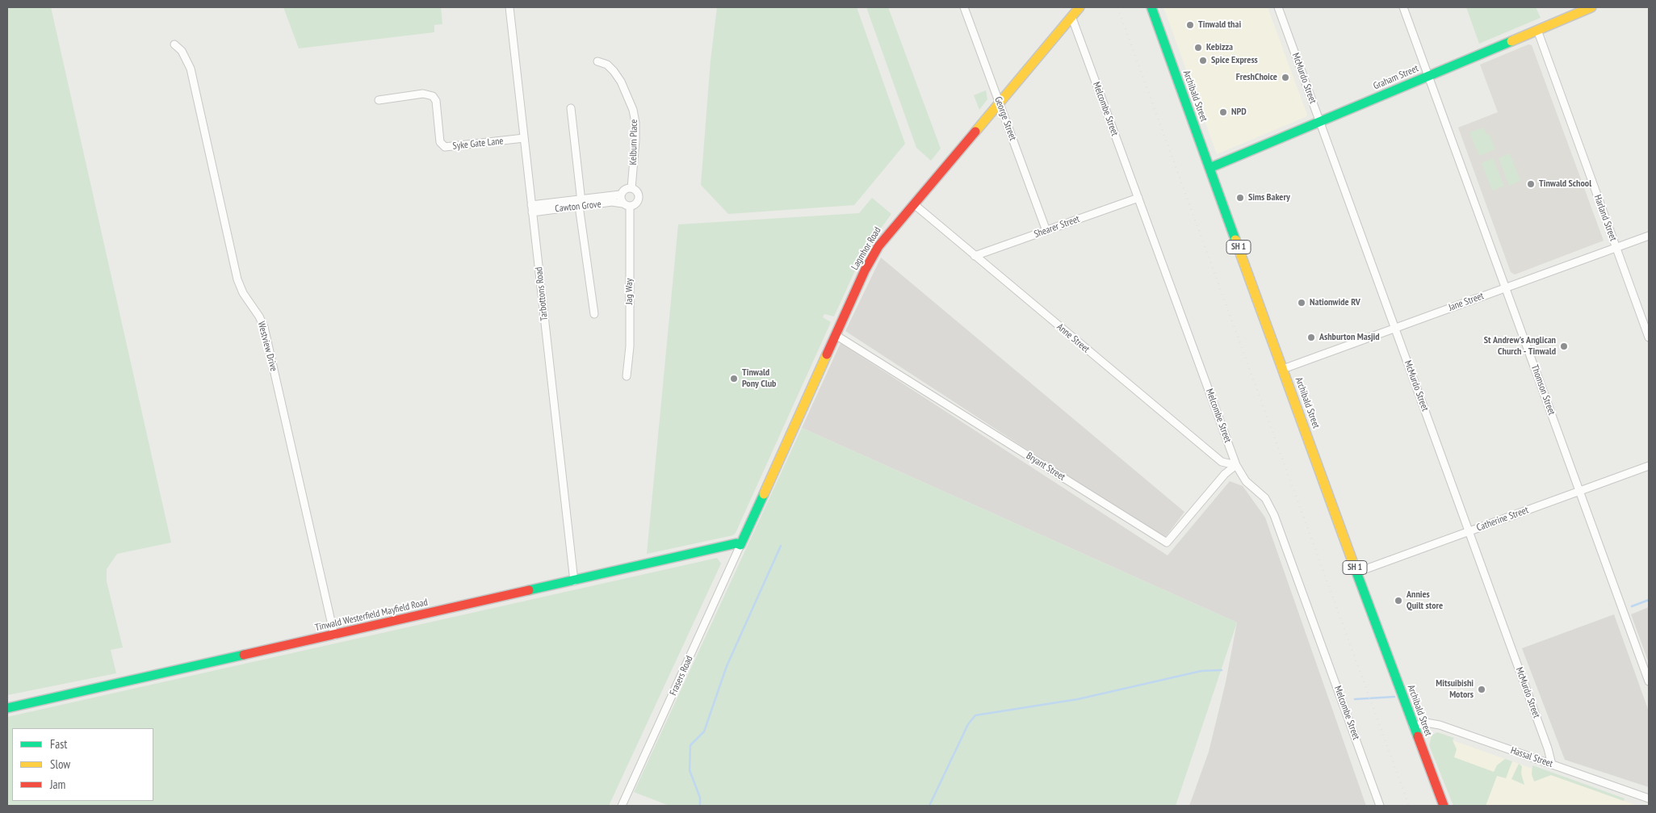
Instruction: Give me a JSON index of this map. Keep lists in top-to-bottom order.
{
  "streets": {
    "main road": [
      "Graham Street",
      "Archibald Street",
      "SH 1",
      "Lagmhor Road",
      "Tinwald Westerfield Mayfield Road"
    ],
    "street": [
      "McMurdo Street",
      "Melcombe Street",
      "George Street",
      "Kelburn Place",
      "Syke Gate Lane",
      "Cawton Grove",
      "Harland Street",
      "Shearer Street",
      "Jag Way",
      "Tarbottons Road",
      "Jane Street",
      "Anne Street",
      "Westview Drive",
      "Thomson Street",
      "Bryant Street",
      "Catherine Street",
      "Frasers Road",
      "Hassal Street"
    ]
  },
  "crossings": [
    ["Graham Street", "McMurdo Street"],
    ["Graham Street", "Archibald Street"],
    ["Graham Street", "Harland Street"],
    ["Graham Street", "Thomson Street"],
    ["McMurdo Street", "Jane Street"],
    ["McMurdo Street", "Catherine Street"],
    ["McMurdo Street", "Hassal Street"],
    ["Archibald Street", "Jane Street"],
    ["Archibald Street", "Catherine Street"],
    ["Archibald Street", "Hassal Street"],
    ["Melcombe Street", "Shearer Street"],
    ["Melcombe Street", "Lagmhor Road"],
    ["Melcombe Street", "Anne Street"],
    ["Melcombe Street", "Bryant Street"],
    ["George Street", "Shearer Street"],
    ["George Street", "Lagmhor Road"],
    ["Kelburn Place", "Cawton Grove"],
    ["Kelburn Place", "Jag Way"],
    ["Syke Gate Lane", "Tarbottons Road"],
    ["Cawton Grove", "Jag Way"],
    ["Cawton Grove", "Tarbottons Road"],
    ["Harland Street", "Jane Street"],
    ["Shearer Street", "Anne Street"],
    ["Lagmhor Road", "Anne Street"],
    ["Lagmhor Road", "Bryant Street"],
    ["Lagmhor Road", "Tinwald Westerfield Mayfield Road"],
    ["Lagmhor Road", "Frasers Road"],
    ["Tarbottons Road", "Tinwald Westerfield Mayfield Road"],
    ["Jane Street", "Thomson Street"],
    ["Anne Street", "Bryant Street"],
    ["Westview Drive", "Tinwald Westerfield Mayfield Road"],
    ["Thomson Street", "Catherine Street"],
    ["Tinwald Westerfield Mayfield Road", "Frasers Road"]
  ],
  "places": [
    "Tinwald thai",
    "Kebizza",
    "Spice Express",
    "FreshChoice",
    "NPD",
    "Tinwald School",
    "Sims Bakery",
    "Nationwide RV",
    "Ashburton Masjid",
    "St Andrew's Anglican Church - Tinwald",
    "Tinwald Pony Club",
    "Annies Quilt store",
    "Mitsuibishi Motors"
  ],
  "legend": ["Fast", "Slow", "Jam"]
}
